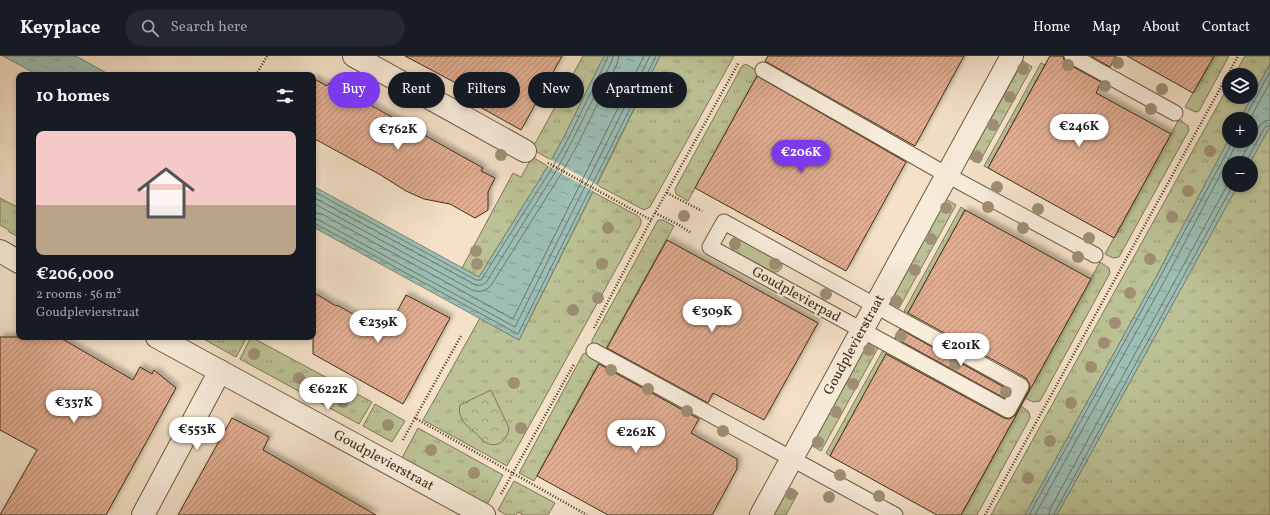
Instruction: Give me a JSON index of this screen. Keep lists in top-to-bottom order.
{
  "streets": {
    "street": ["Goudplevierstraat"],
    "lane": ["Goudplevierpad"]
  },
  "crossings": [
    ["Goudplevierpad", "Goudplevierstraat"]
  ],
  "page": {
    "header": "Keyplace",
    "search": "Search here",
    "nav": [
      "Home",
      "Map",
      "About",
      "Contact"
    ],
    "map_buttons": ["+", "−"],
    "chip": [
      "Buy",
      "Rent",
      "Filters",
      "New",
      "Apartment"
    ],
    "heading": "10 homes",
    "price": [
      "€246K",
      "€762K",
      "€206K",
      "€309K",
      "€239K",
      "€201K",
      "€622K",
      "€337K",
      "€553K",
      "€262K"
    ],
    "list": [
      {
        "name": "€206,000",
        "note": "2 rooms · 56 m² · Goudplevierstraat"
      }
    ]
  }
}
